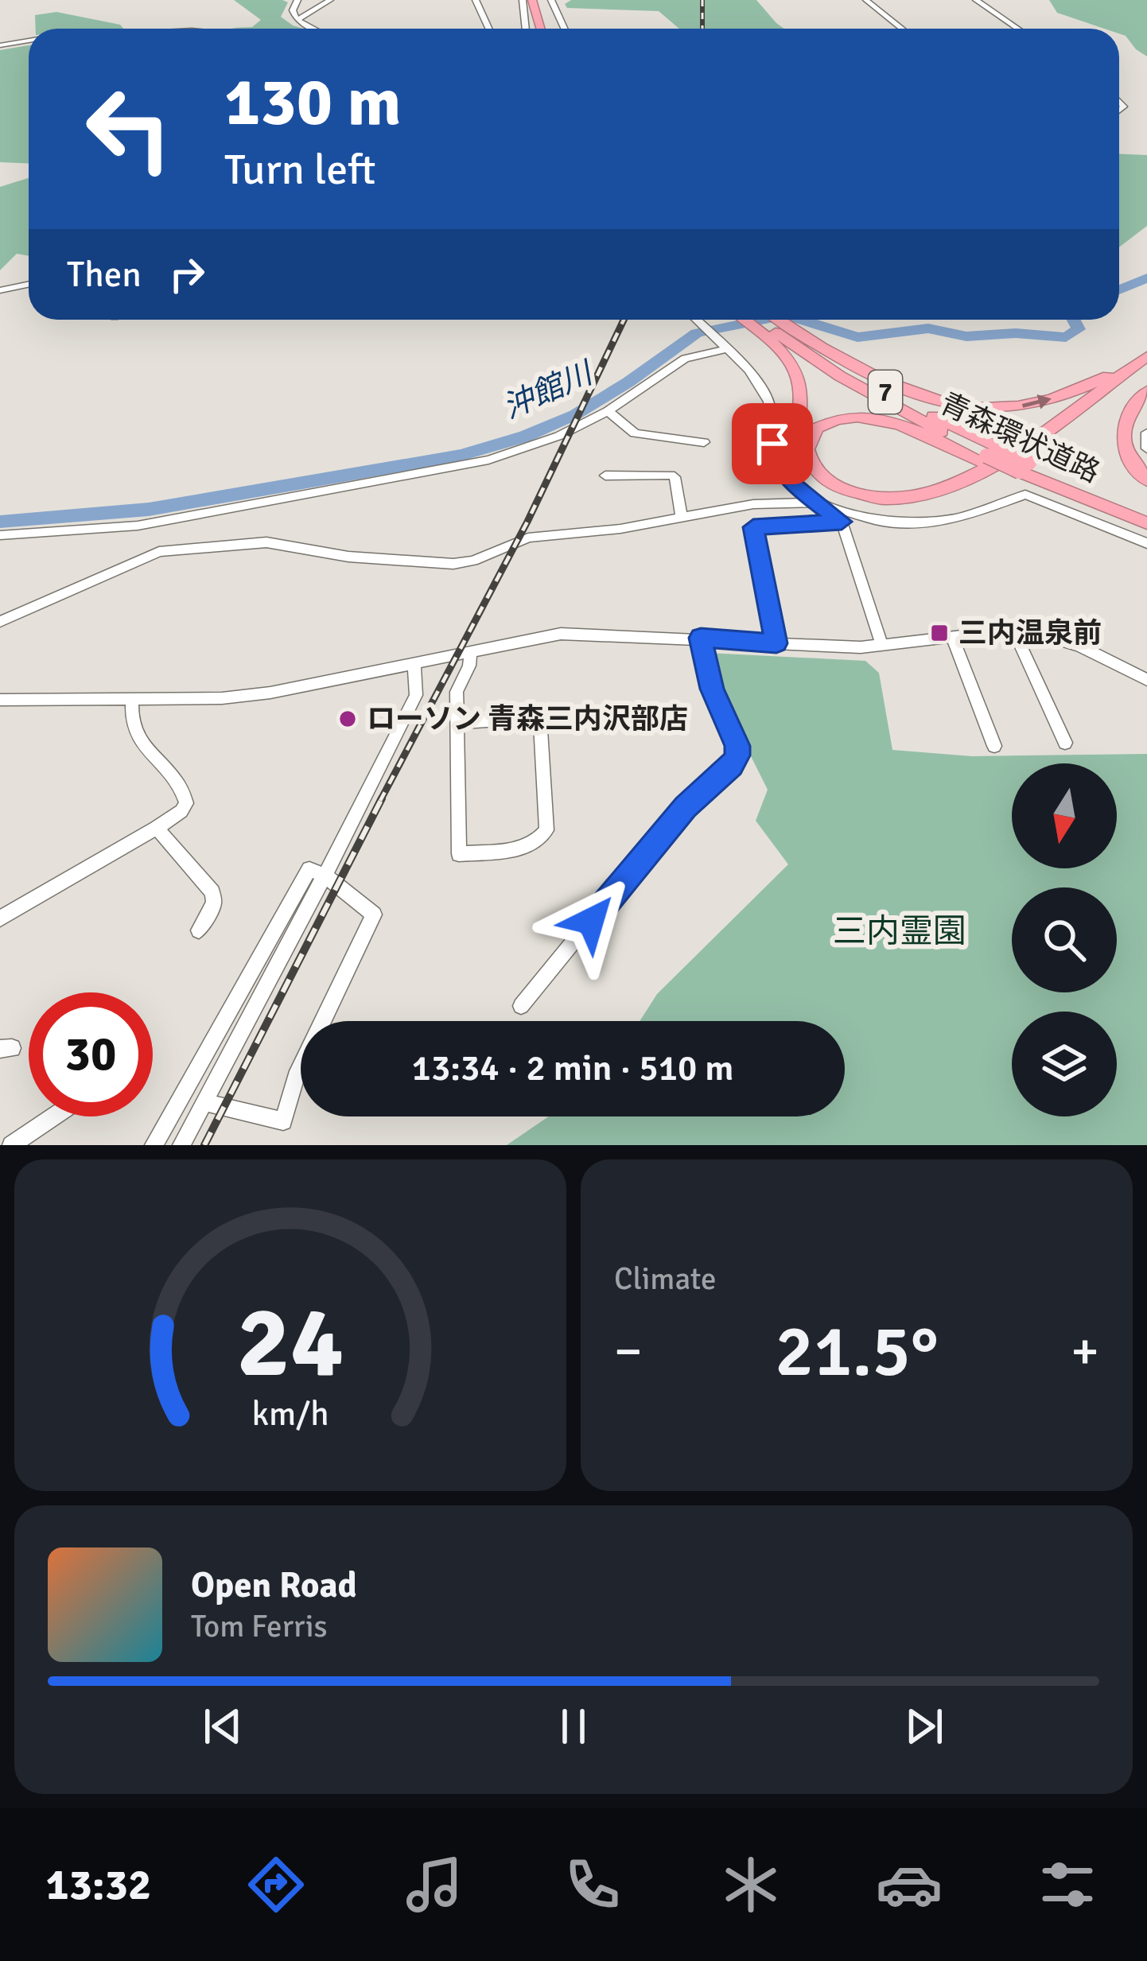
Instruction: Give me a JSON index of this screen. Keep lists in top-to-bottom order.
{
  "streets": {
    "highway": ["7", "青森環状道路"]
  },
  "water": ["沖館川"],
  "parks": ["三内霊園"],
  "places": {
    "transit": ["三内温泉前"],
    "other": ["ローソン 青森三内沢部店"]
  },
  "north": "bottom",
  "page": {
    "turn": ["130 m", "Turn left"],
    "then": "Then",
    "limit": "30",
    "trip": "13:34 · 2 min · 510 m",
    "tile": "Climate",
    "heat": ["−", "21.5°", "+"],
    "song": ["Open Road", "Tom Ferris"],
    "tabs": "13:32",
    "gauge": ["24", "km/h"]
  }
}
